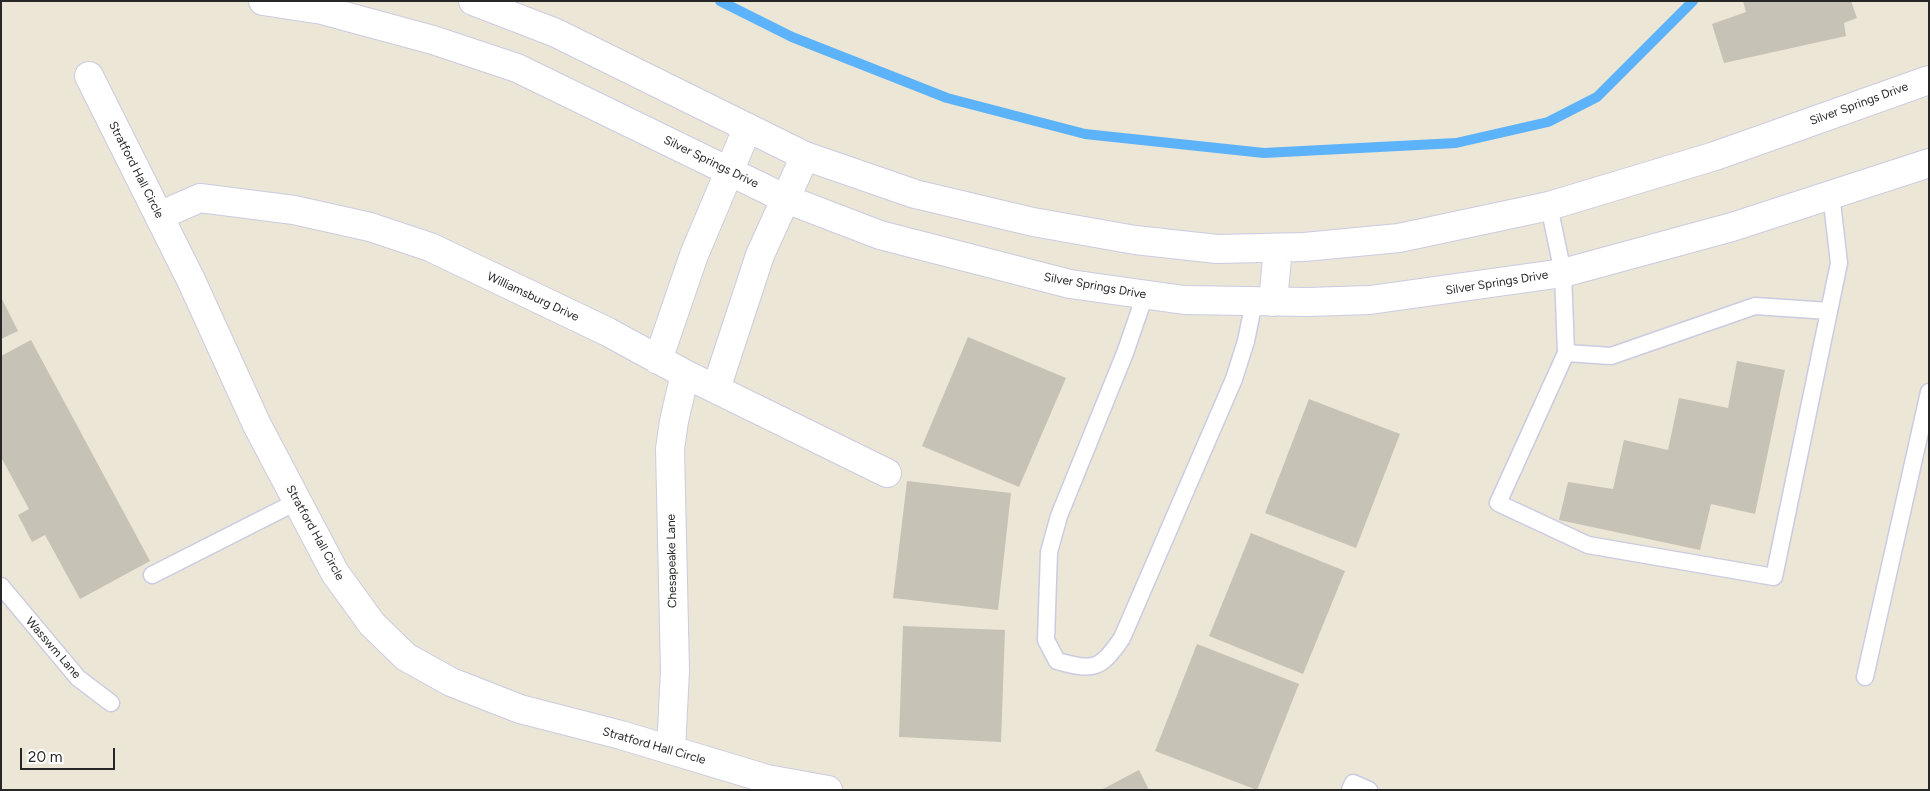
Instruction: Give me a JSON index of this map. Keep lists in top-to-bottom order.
{
  "streets": {
    "street": [
      "Silver Springs Drive",
      "Stratford Hall Circle",
      "Williamsburg Drive",
      "Chesapeake Lane"
    ],
    "lane": ["Wasswm Lane"]
  },
  "crossings": [
    ["Stratford Hall Circle", "Williamsburg Drive"],
    ["Stratford Hall Circle", "Chesapeake Lane"],
    ["Williamsburg Drive", "Chesapeake Lane"]
  ],
  "scale_bar": "20 m"
}
